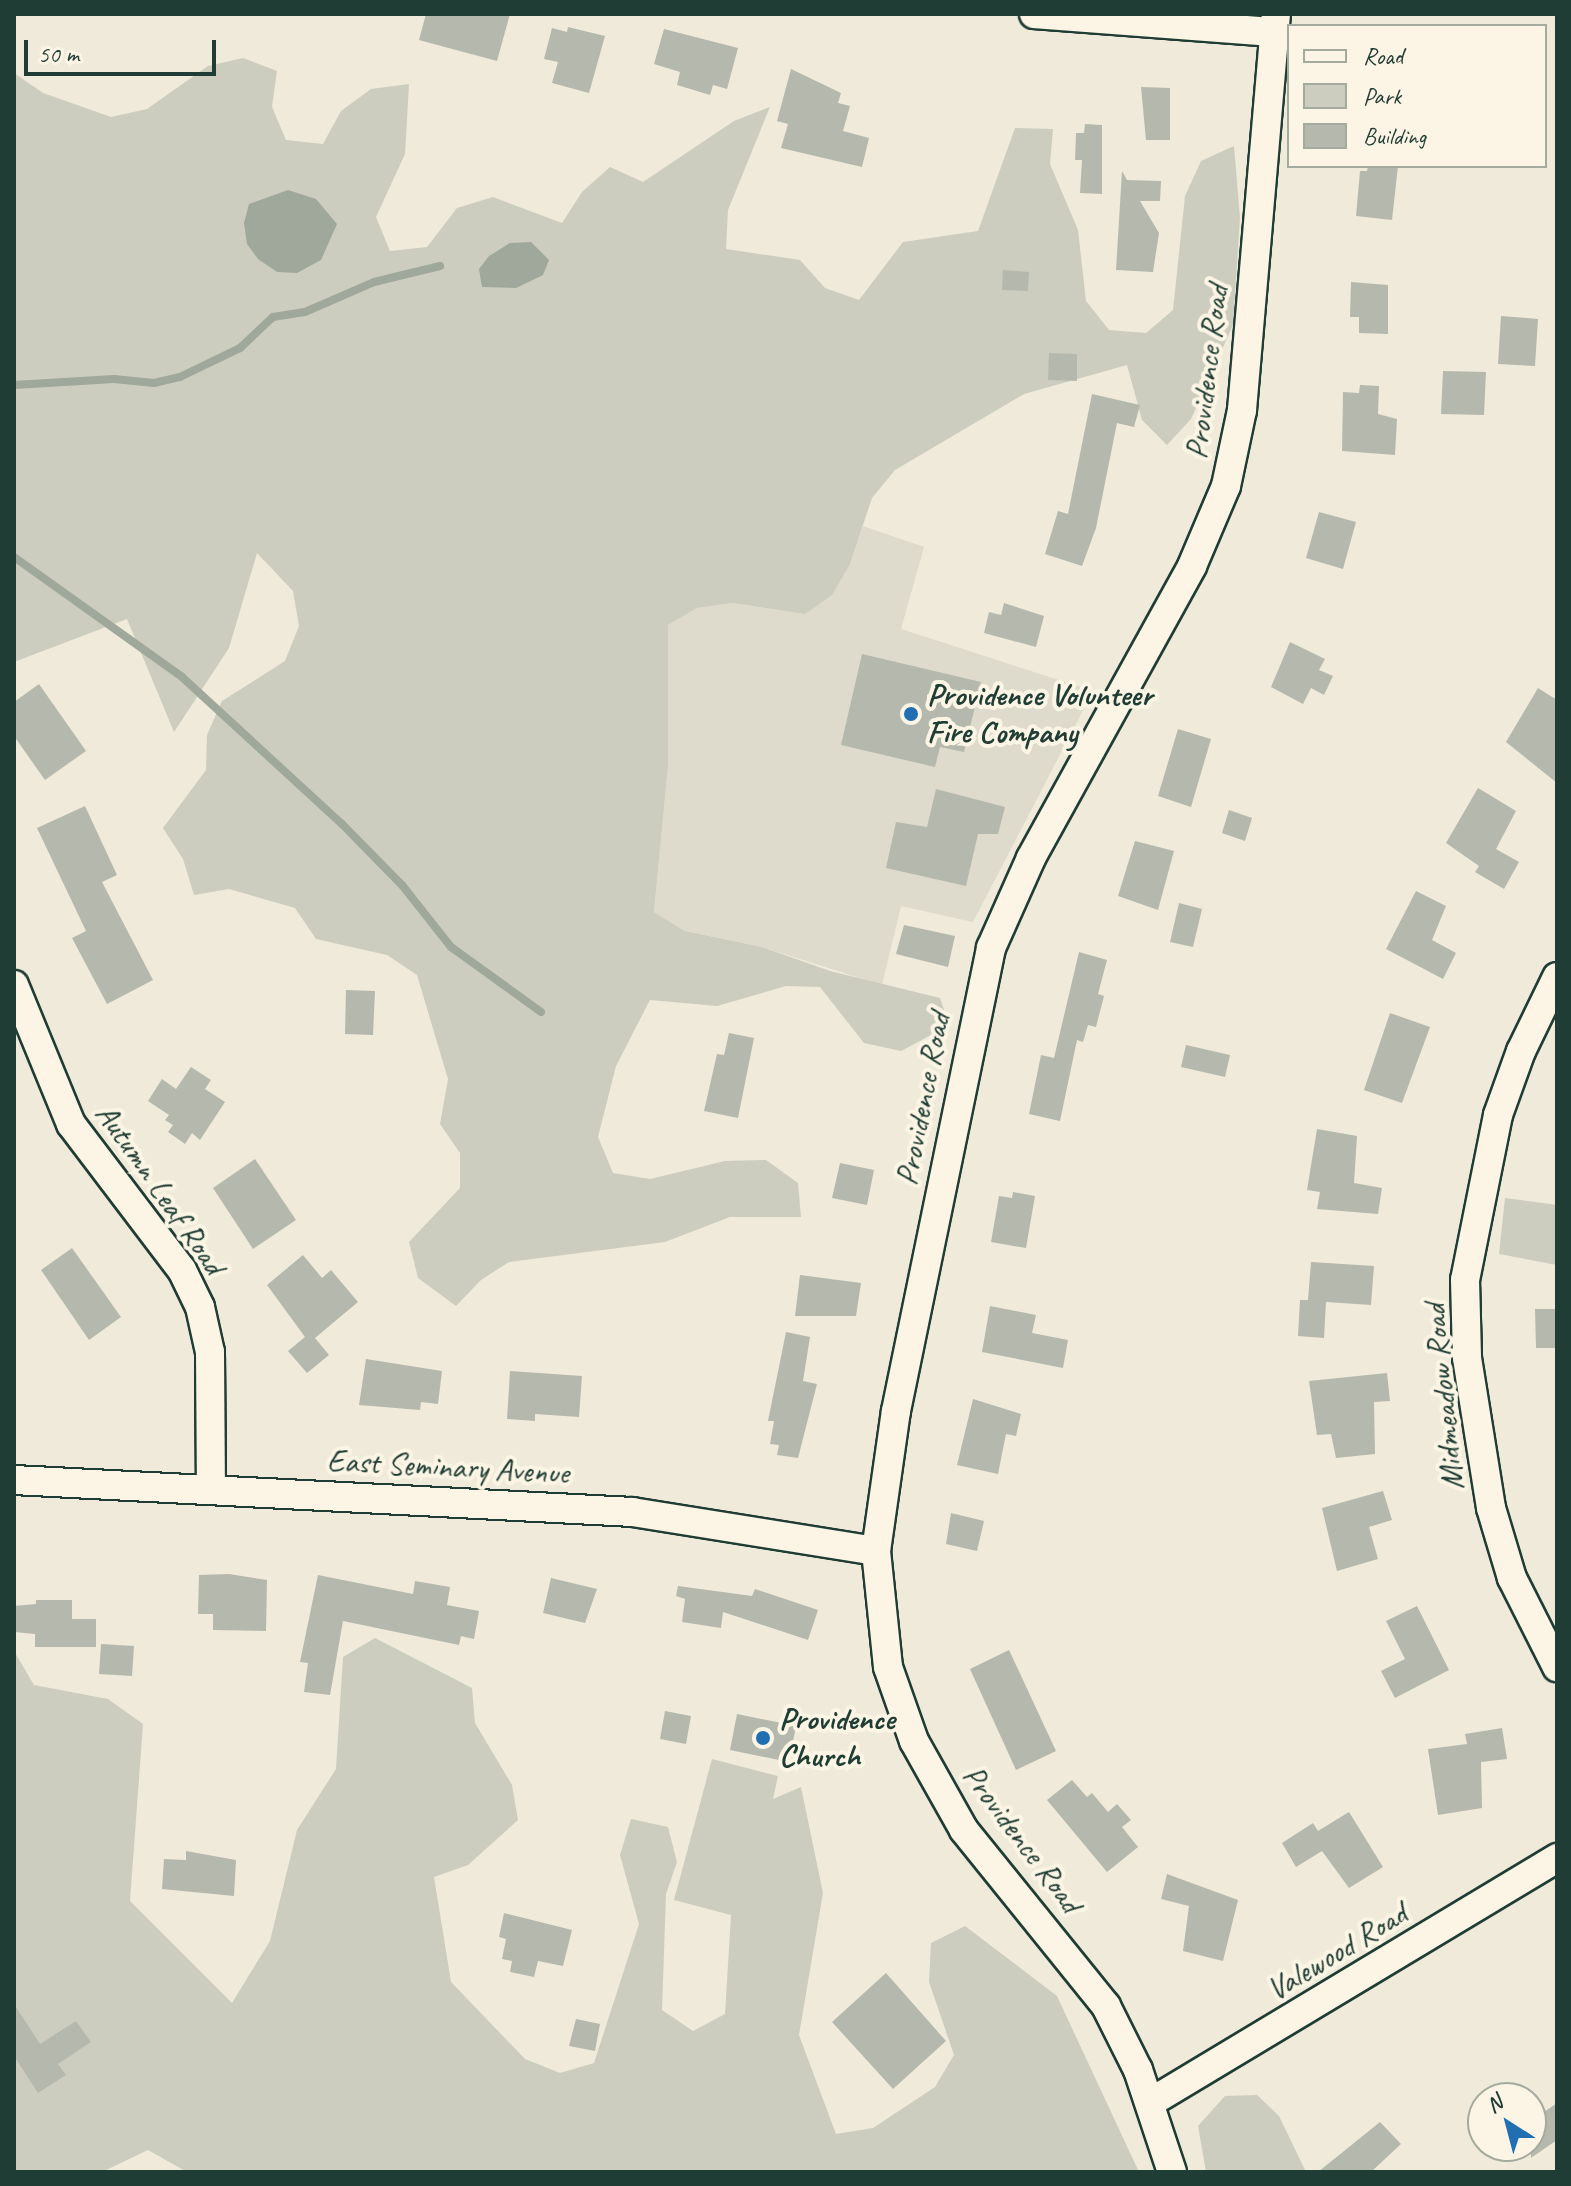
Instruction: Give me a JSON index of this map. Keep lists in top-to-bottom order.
{
  "streets": {
    "street": [
      "Providence Road",
      "Autumn Leaf Road",
      "Midmeadow Road",
      "East Seminary Avenue",
      "Valewood Road"
    ]
  },
  "crossings": [
    ["Providence Road", "East Seminary Avenue"],
    ["Providence Road", "Valewood Road"],
    ["Autumn Leaf Road", "East Seminary Avenue"]
  ],
  "places": ["Providence Volunteer Fire Company", "Providence Church"],
  "legend": ["Road", "Park", "Building"],
  "scale_bar": "50 m",
  "north": "top left"
}
